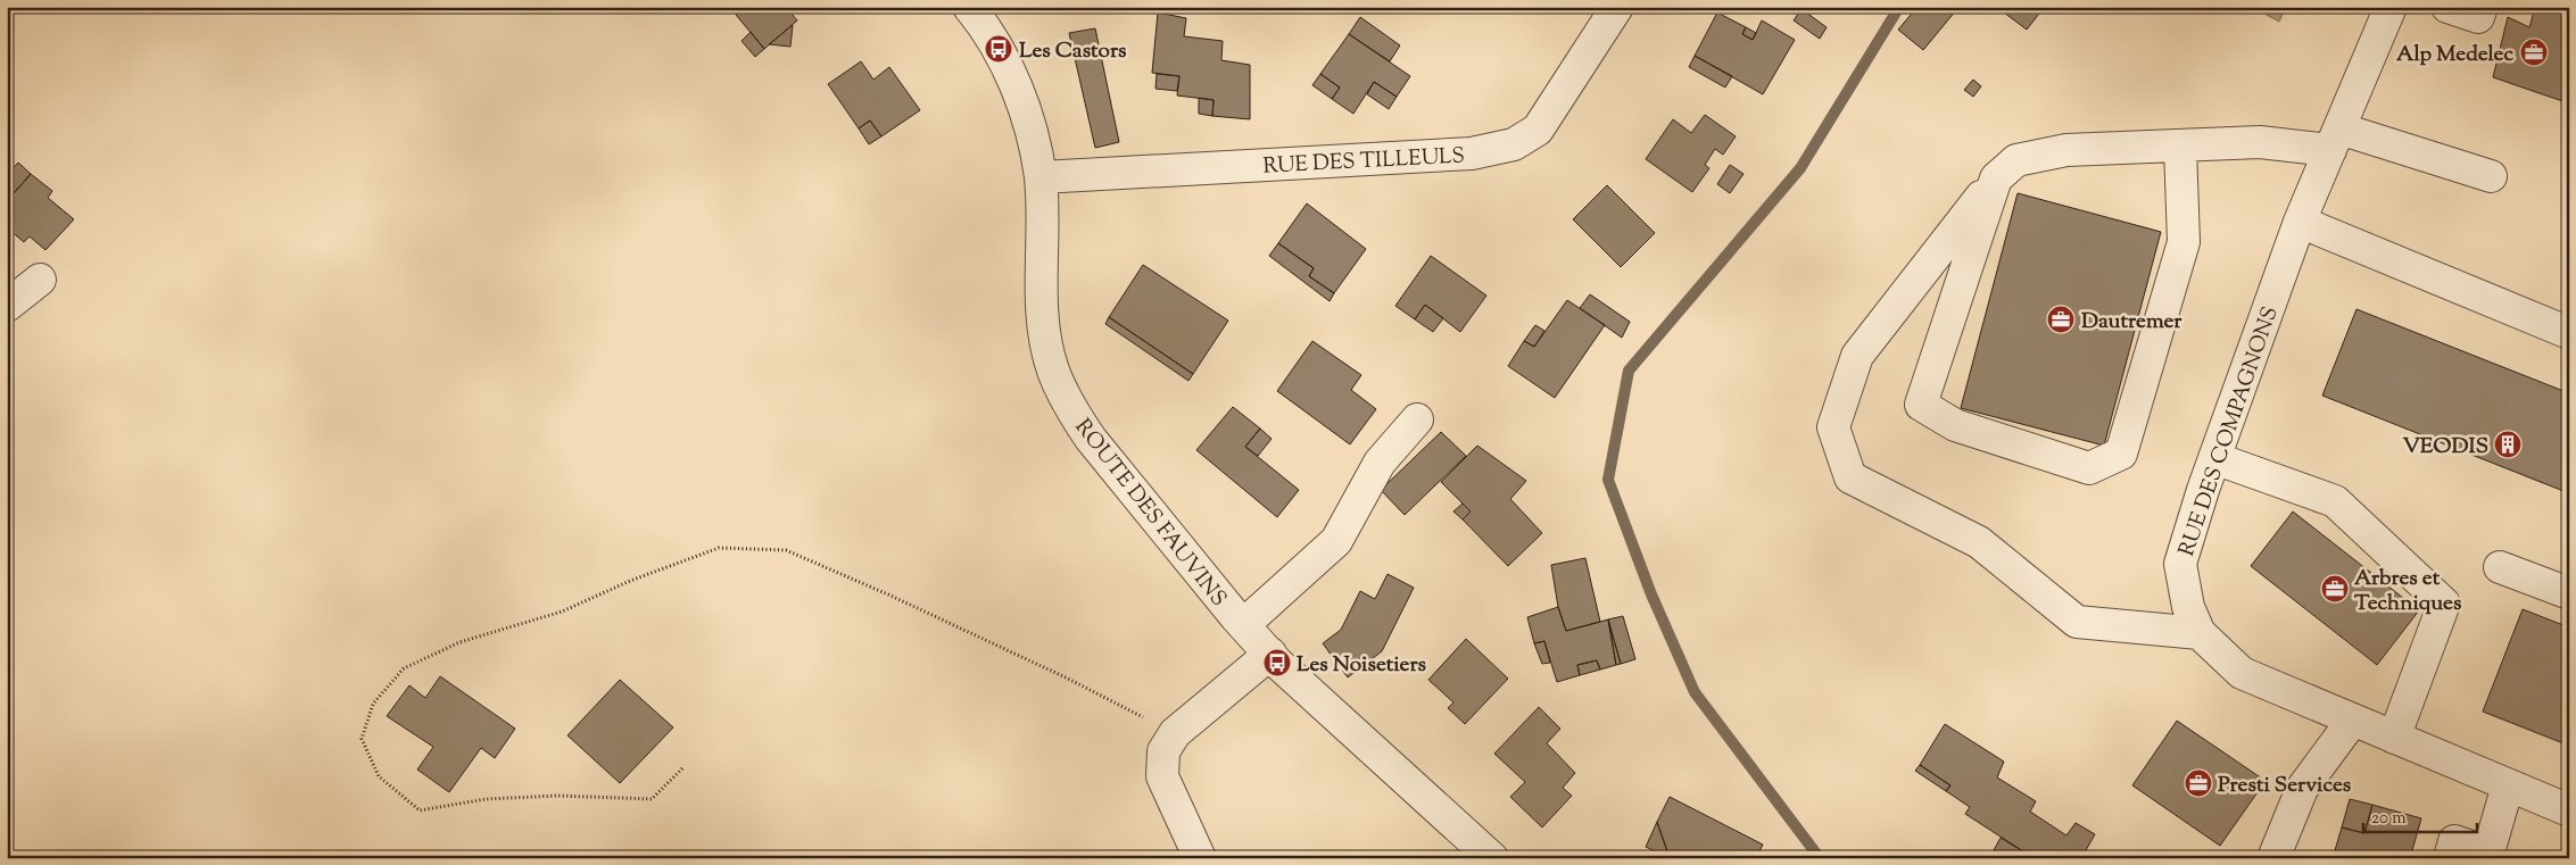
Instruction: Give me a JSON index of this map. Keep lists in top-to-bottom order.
{
  "streets": {
    "street": ["RUE DES TILLEULS", "RUE DES COMPAGNONS", "ROUTE DES FAUVINS"]
  },
  "crossings": [
    ["RUE DES TILLEULS", "ROUTE DES FAUVINS"]
  ],
  "places": {
    "bus stop": ["Les Castors", "Les Noisetiers"],
    "office": [
      "Alp Medelec",
      "Dautremer",
      "Arbres et Techniques",
      "Presti Services"
    ],
    "building": ["VEODIS"]
  },
  "scale_bar": "20 m"
}
